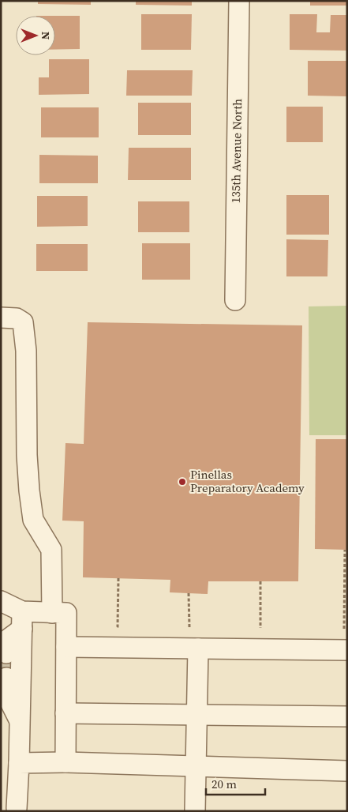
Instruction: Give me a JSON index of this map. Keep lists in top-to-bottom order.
{
  "streets": {
    "street": ["135th Avenue North"]
  },
  "places": ["Pinellas Preparatory Academy"],
  "scale_bar": "20 m",
  "north": "right"
}
